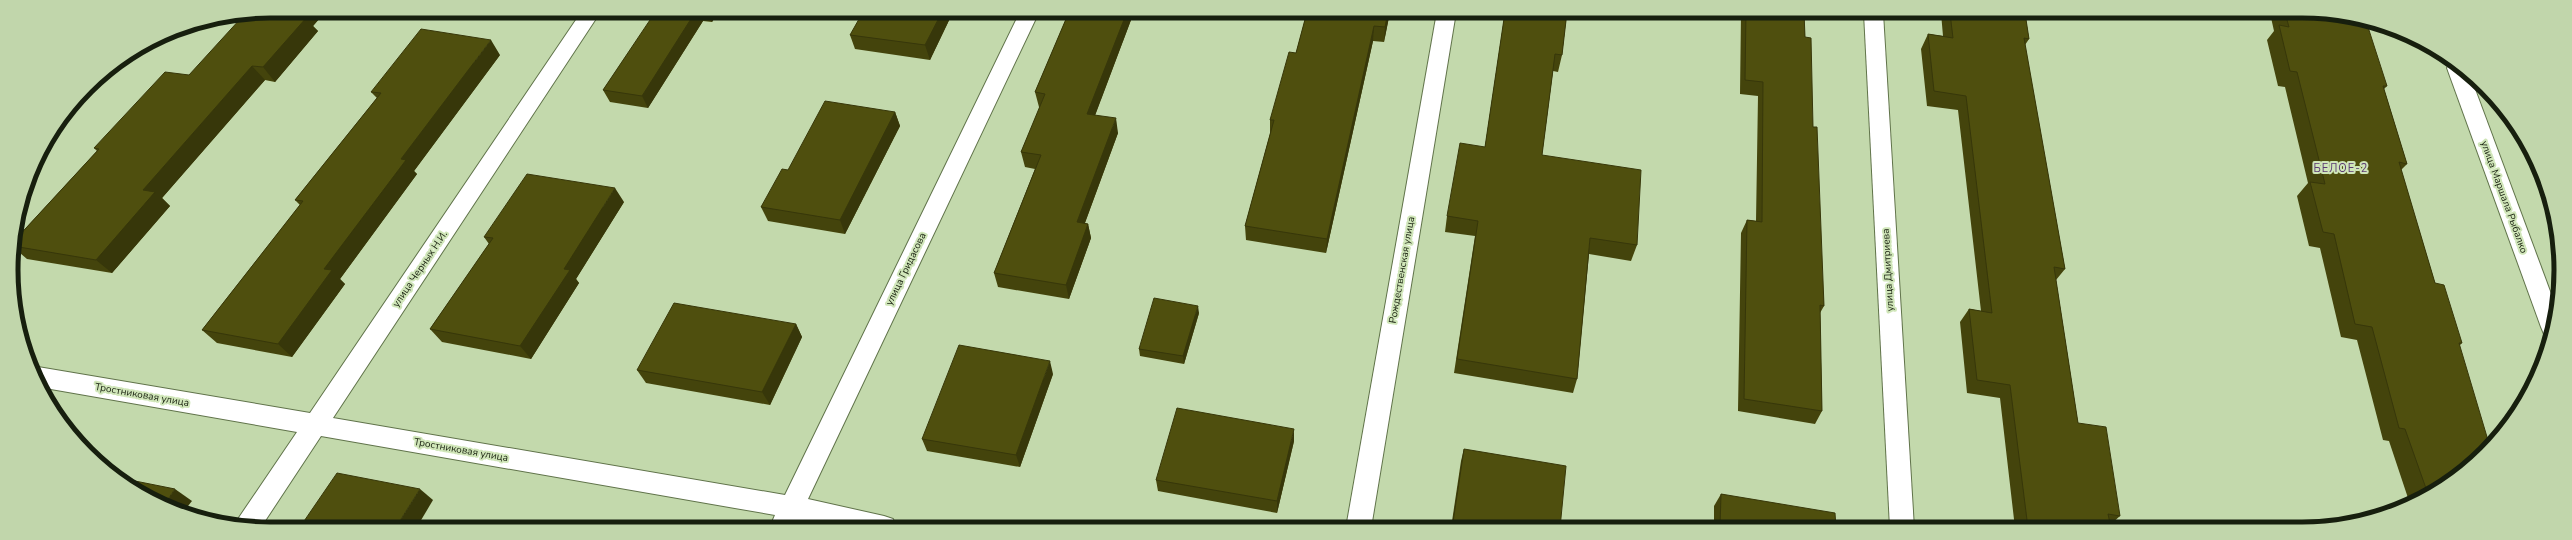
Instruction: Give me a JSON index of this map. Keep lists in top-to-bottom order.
{
  "streets": {
    "street": [
      "улица Маршала Рыбалко",
      "улица Черных Н.И.",
      "улица Гридасова",
      "Рождественская улица",
      "улица Дмитриева",
      "Тростниковая улица"
    ]
  },
  "crossings": [
    ["улица Черных Н.И.", "Тростниковая улица"],
    ["улица Гридасова", "Тростниковая улица"]
  ],
  "districts": ["БЕЛОЕ-2"]
}
